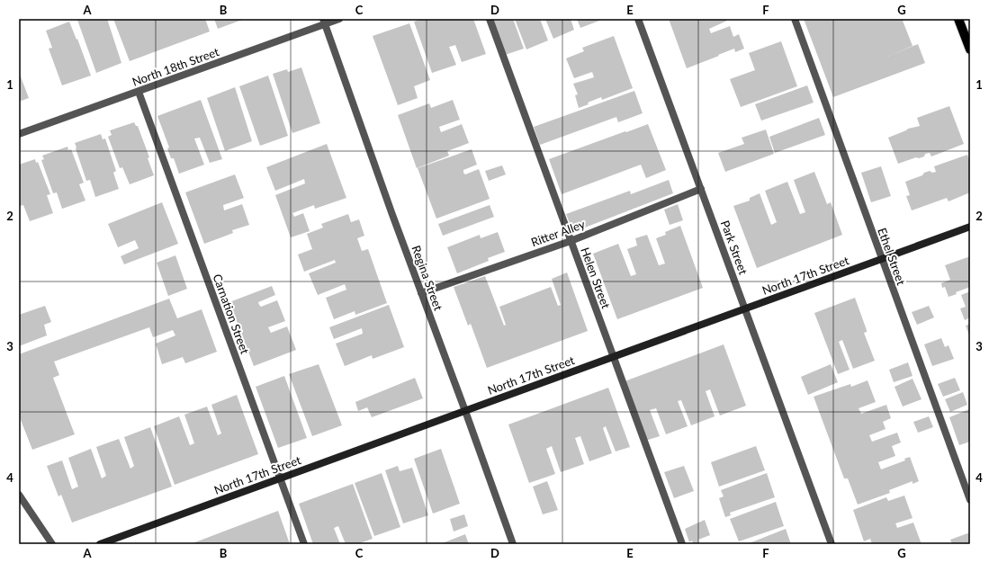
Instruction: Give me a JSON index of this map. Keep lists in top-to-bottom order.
{
  "streets": {
    "main road": ["North 17th Street"],
    "street": [
      "North 18th Street",
      "Ritter Alley",
      "Park Street",
      "Ethel Street",
      "Regina Street",
      "Helen Street",
      "Carnation Street"
    ]
  },
  "crossings": [
    ["North 18th Street", "Regina Street"],
    ["North 18th Street", "Carnation Street"],
    ["Ritter Alley", "Park Street"],
    ["Ritter Alley", "Regina Street"],
    ["Ritter Alley", "Helen Street"],
    ["Park Street", "North 17th Street"],
    ["Ethel Street", "North 17th Street"],
    ["North 17th Street", "Regina Street"],
    ["North 17th Street", "Helen Street"],
    ["North 17th Street", "Carnation Street"]
  ],
  "grid": {
    "columns": [
      "A",
      "B",
      "C",
      "D",
      "E",
      "F",
      "G"
    ],
    "rows": [
      "1",
      "2",
      "3",
      "4"
    ]
  }
}
